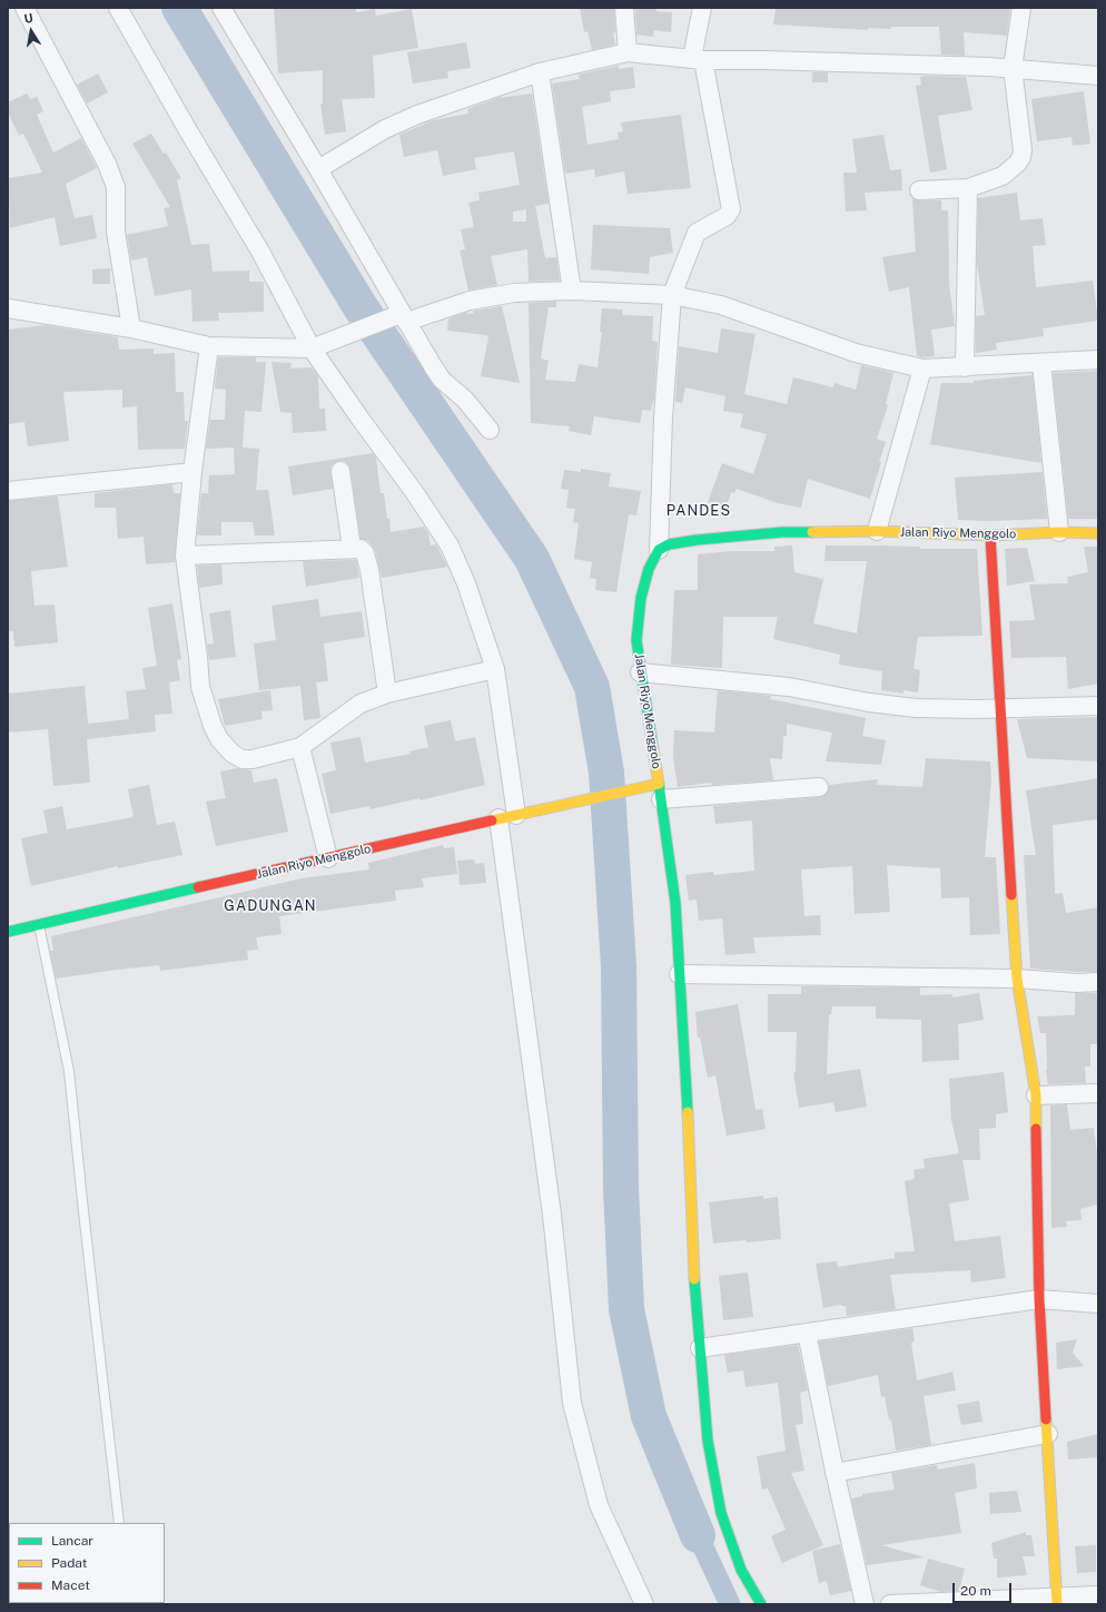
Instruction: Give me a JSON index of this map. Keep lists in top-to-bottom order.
{
  "streets": {
    "street": ["Jalan Riyo Menggolo"]
  },
  "districts": ["PANDES", "GADUNGAN"],
  "legend": ["Lancar", "Padat", "Macet"],
  "scale_bar": "20 m",
  "north": "top"
}
